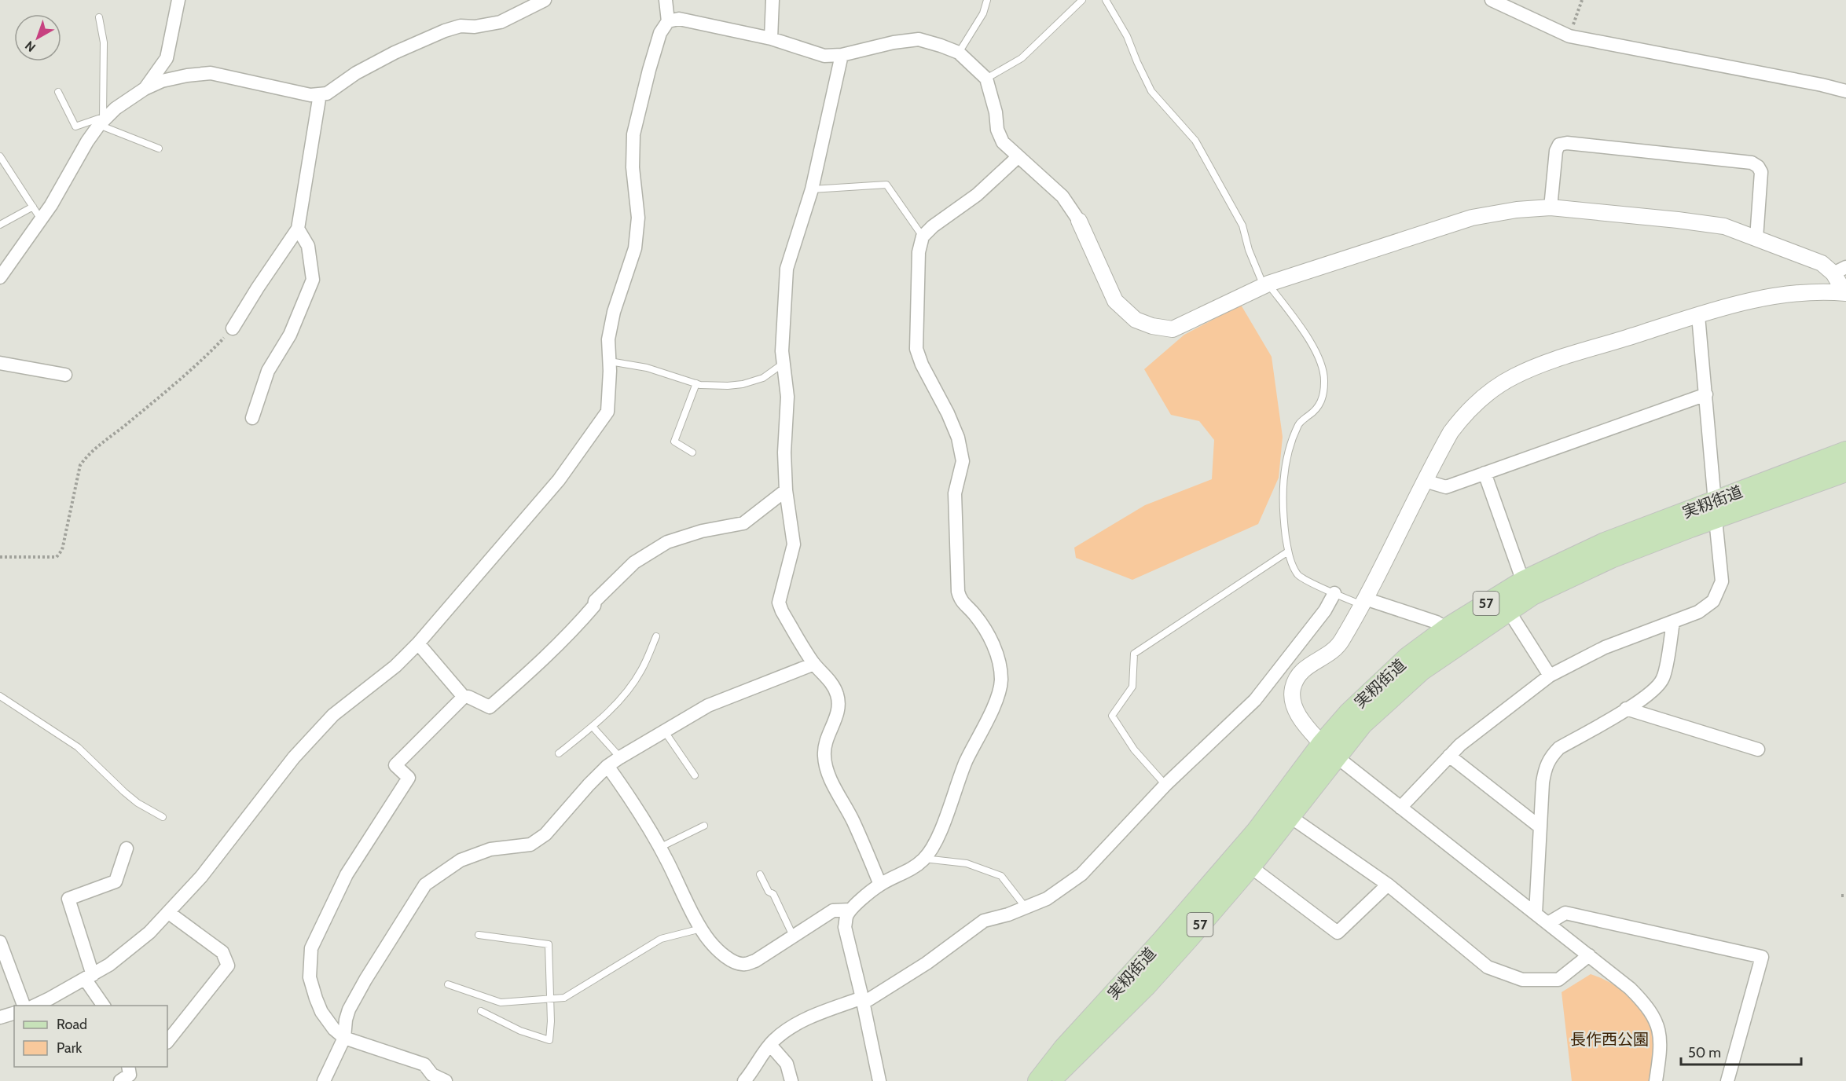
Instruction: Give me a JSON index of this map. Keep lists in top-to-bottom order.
{
  "streets": {
    "main road": ["実籾街道", "57"]
  },
  "parks": ["長作西公園"],
  "legend": ["Road", "Park"],
  "scale_bar": "50 m",
  "north": "bottom left"
}
